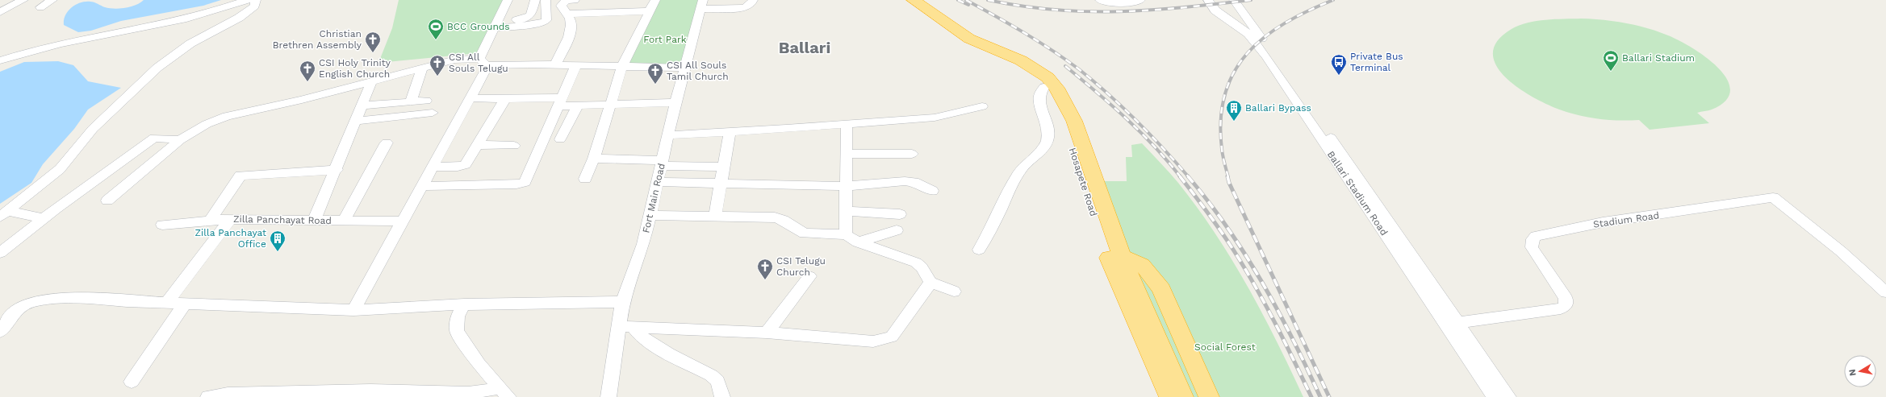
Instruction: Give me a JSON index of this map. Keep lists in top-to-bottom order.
{
  "streets": {
    "highway": ["Hosapete Road"],
    "street": [
      "Ballari Stadium Road",
      "Fort Main Road",
      "Zilla Panchayat Road",
      "Stadium Road"
    ]
  },
  "crossings": [
    ["Ballari Stadium Road", "Stadium Road"]
  ],
  "districts": ["Ballari"],
  "parks": ["Fort Park", "Social Forest"],
  "places": {
    "sports": ["BCC Grounds", "Ballari Stadium"],
    "church": [
      "Christian Brethren Assembly",
      "CSI All Souls Telugu",
      "CSI Holy Trinity English Church",
      "CSI All Souls Tamil Church",
      "CSI Telugu Church"
    ],
    "bus stop": ["Private Bus Terminal"],
    "building": ["Ballari Bypass", "Zilla Panchayat Office"]
  },
  "north": "left"
}
